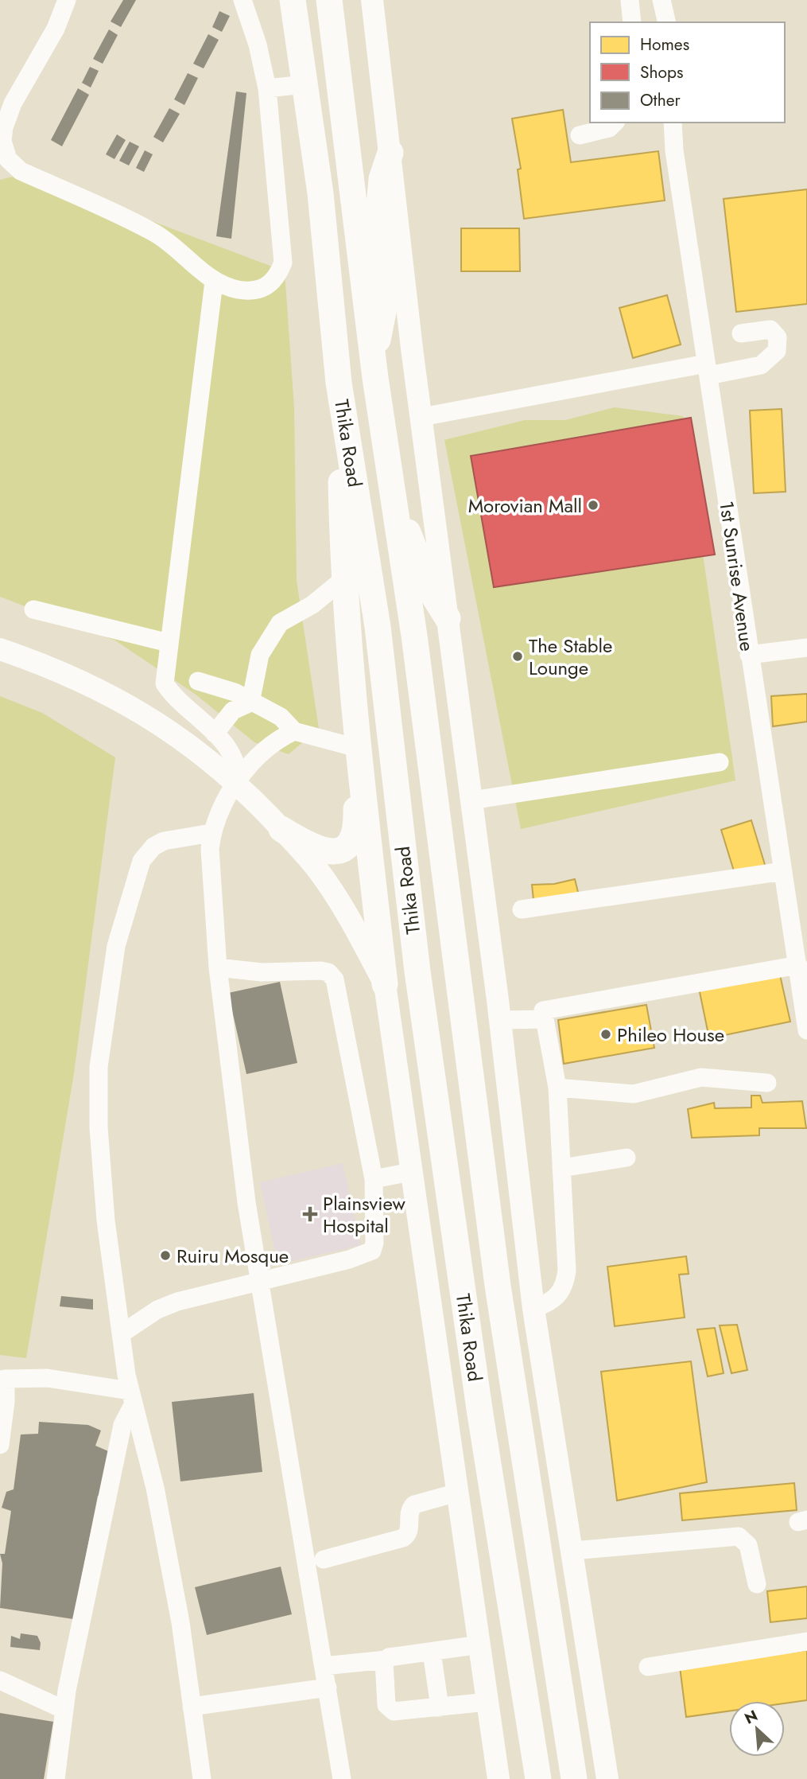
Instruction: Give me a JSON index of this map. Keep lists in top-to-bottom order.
{
  "streets": {
    "highway": ["Thika Road"],
    "street": ["1st Sunrise Avenue"]
  },
  "places": {
    "other": [
      "Morovian Mall",
      "The Stable Lounge",
      "Phileo House",
      "Ruiru Mosque"
    ],
    "health": ["Plainsview Hospital"]
  },
  "legend": ["Homes", "Shops", "Other"],
  "north": "top left"
}
